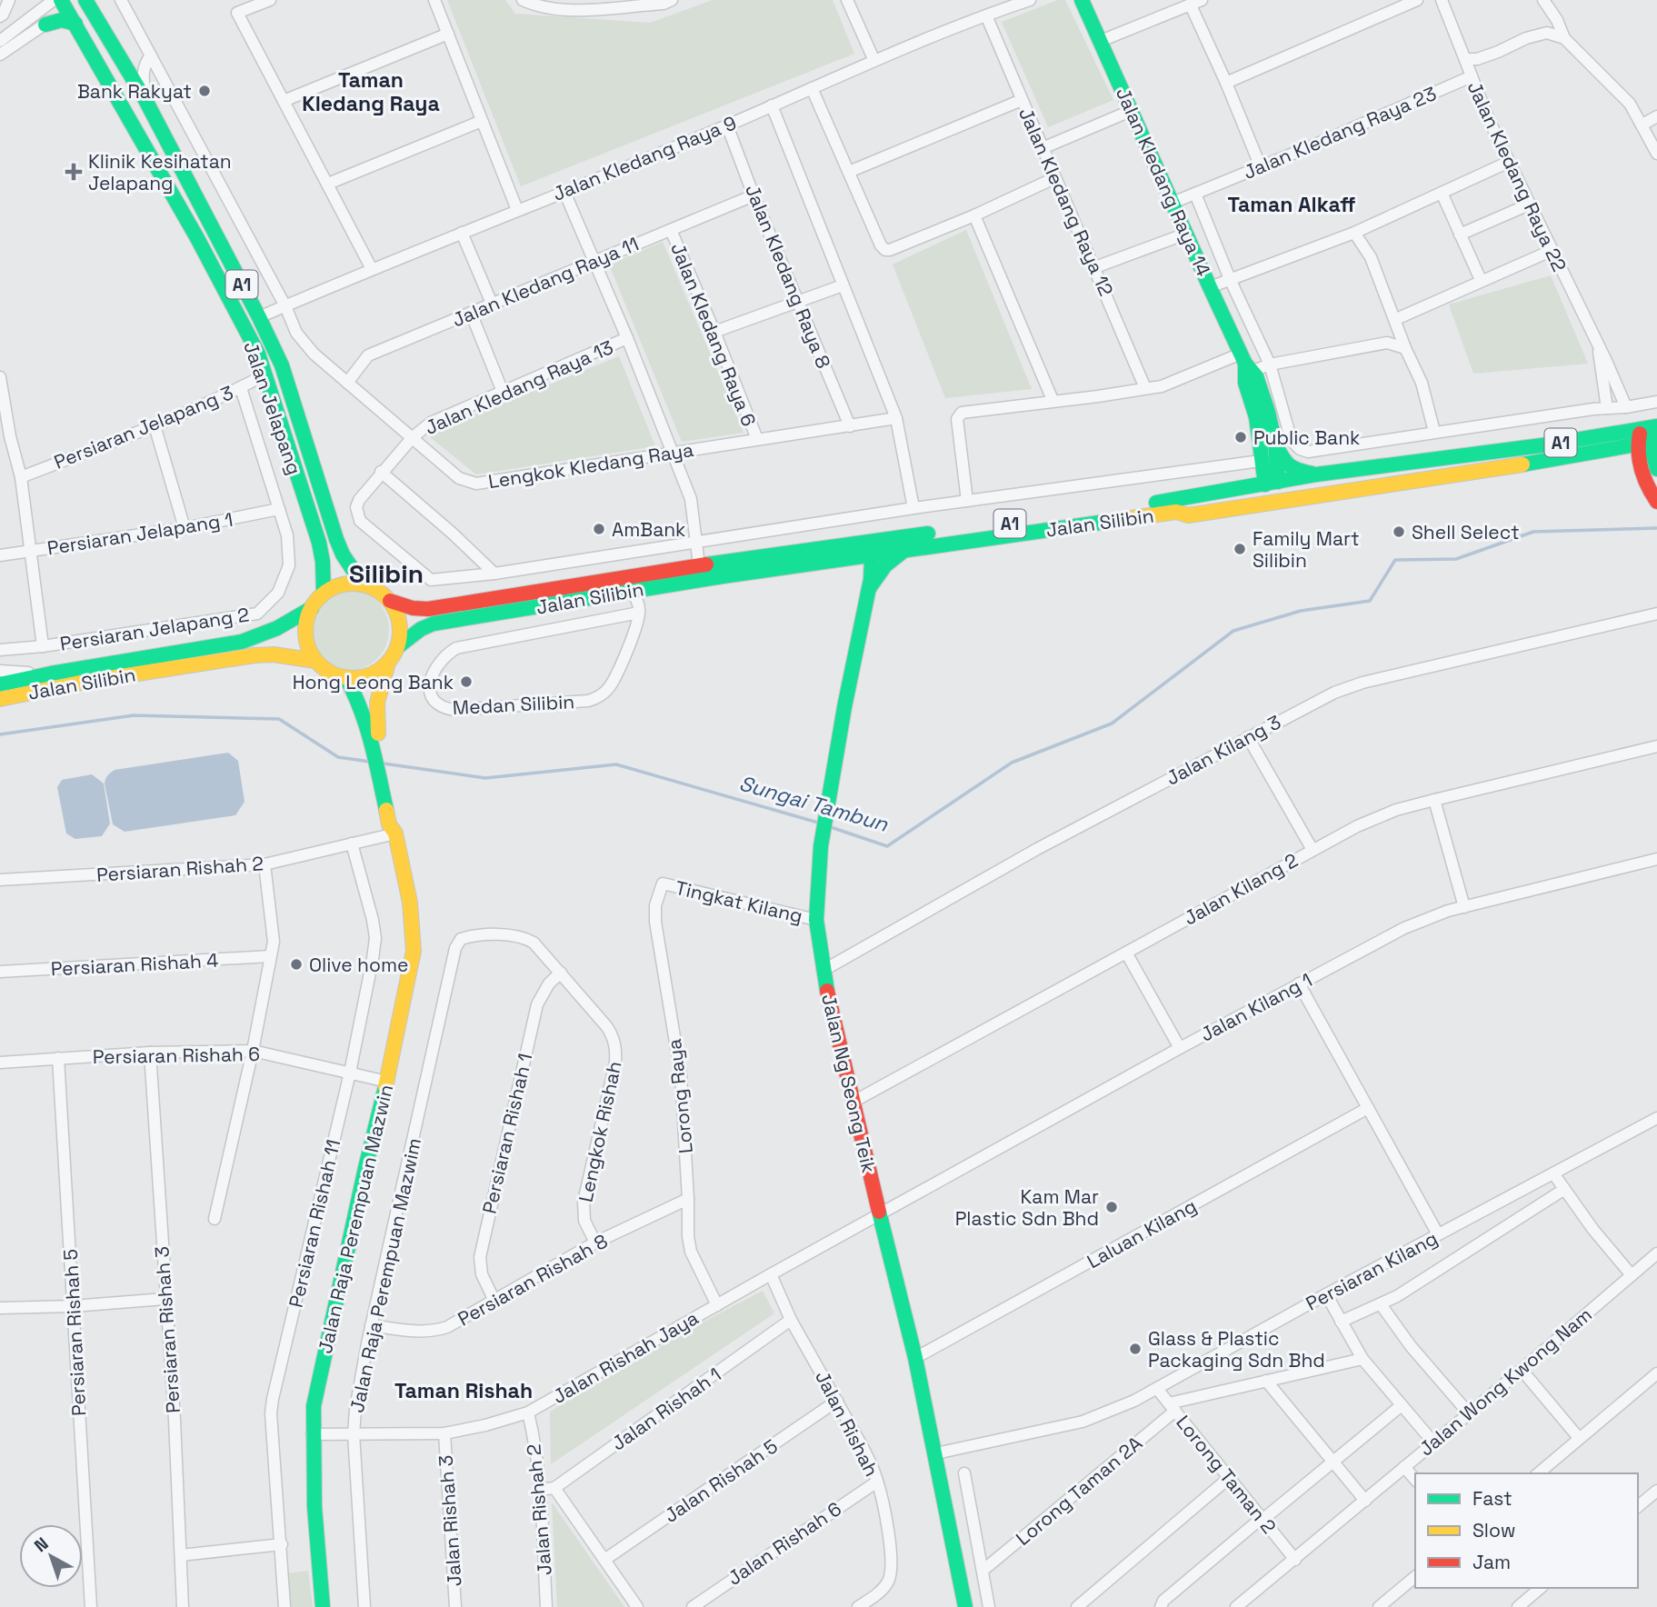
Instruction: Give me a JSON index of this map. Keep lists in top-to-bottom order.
{
  "streets": {
    "main road": [
      "Jalan Kledang Raya 14",
      "A1",
      "Jalan Jelapang",
      "Jalan Silibin",
      "Jalan Ng Seong Teik",
      "Jalan Raja Perempuan Mazwin"
    ],
    "street": [
      "Jalan Kledang Raya 23",
      "Jalan Kledang Raya 9",
      "Jalan Kledang Raya 22",
      "Jalan Kledang Raya 12",
      "Jalan Kledang Raya 8",
      "Jalan Kledang Raya 11",
      "Jalan Kledang Raya 6",
      "Jalan Kledang Raya 13",
      "Persiaran Jelapang 3",
      "Lengkok Kledang Raya",
      "Persiaran Jelapang 1",
      "Persiaran Jelapang 2",
      "Medan Silibin",
      "Jalan Kilang 3",
      "Persiaran Rishah 2",
      "Jalan Kilang 2",
      "Tingkat Kilang",
      "Persiaran Rishah 4",
      "Jalan Kilang 1",
      "Persiaran Rishah 6",
      "Lorong Raya",
      "Lengkok Rishah",
      "Persiaran Rishah 1",
      "Persiaran Rishah 11",
      "Laluan Kilang",
      "Persiaran Kilang",
      "Jalan Raja Perempuan Mazwim",
      "Persiaran Rishah 8",
      "Persiaran Rishah 3",
      "Persiaran Rishah 5",
      "Jalan Rishah Jaya",
      "Jalan Wong Kwong Nam",
      "Jalan Rishah 1",
      "Jalan Rishah",
      "Lorong Taman 2",
      "Jalan Rishah 5",
      "Lorong Taman 2A",
      "Jalan Rishah 2",
      "Jalan Rishah 3",
      "Jalan Rishah 6"
    ]
  },
  "crossings": [
    ["Jalan Kledang Raya 23", "Jalan Kledang Raya 22"],
    ["Jalan Kledang Raya 23", "Jalan Kledang Raya 14"],
    ["Jalan Kledang Raya 9", "Jalan Kledang Raya 12"],
    ["Jalan Kledang Raya 9", "Jalan Kledang Raya 8"],
    ["Jalan Kledang Raya 9", "Jalan Jelapang"],
    ["Jalan Kledang Raya 9", "Lengkok Kledang Raya"],
    ["Jalan Kledang Raya 14", "Jalan Silibin"],
    ["Jalan Kledang Raya 8", "Jalan Kledang Raya 11"],
    ["Jalan Kledang Raya 8", "Lengkok Kledang Raya"],
    ["Jalan Kledang Raya 11", "Jalan Kledang Raya 6"],
    ["Jalan Kledang Raya 11", "Lengkok Kledang Raya"],
    ["A1", "Jalan Jelapang"],
    ["A1", "Jalan Silibin"],
    ["A1", "Jalan Raja Perempuan Mazwin"],
    ["Jalan Kledang Raya 6", "Lengkok Kledang Raya"],
    ["Jalan Kledang Raya 13", "Lengkok Kledang Raya"],
    ["Jalan Kledang Raya 13", "Jalan Silibin"],
    ["Jalan Jelapang", "Persiaran Jelapang 3"],
    ["Jalan Jelapang", "Jalan Silibin"],
    ["Jalan Jelapang", "Jalan Raja Perempuan Mazwin"],
    ["Persiaran Jelapang 3", "Persiaran Jelapang 2"],
    ["Lengkok Kledang Raya", "Jalan Silibin"],
    ["Jalan Silibin", "Medan Silibin"],
    ["Jalan Silibin", "Jalan Ng Seong Teik"],
    ["Jalan Silibin", "Jalan Raja Perempuan Mazwin"],
    ["Persiaran Jelapang 1", "Persiaran Jelapang 2"],
    ["Jalan Kilang 3", "Jalan Ng Seong Teik"],
    ["Persiaran Rishah 2", "Jalan Raja Perempuan Mazwin"],
    ["Persiaran Rishah 2", "Persiaran Rishah 11"],
    ["Jalan Kilang 2", "Jalan Ng Seong Teik"],
    ["Tingkat Kilang", "Jalan Ng Seong Teik"],
    ["Tingkat Kilang", "Lorong Raya"],
    ["Jalan Kilang 1", "Jalan Ng Seong Teik"],
    ["Jalan Kilang 1", "Jalan Rishah Jaya"],
    ["Persiaran Rishah 6", "Jalan Raja Perempuan Mazwin"],
    ["Persiaran Rishah 6", "Persiaran Rishah 11"],
    ["Persiaran Rishah 6", "Persiaran Rishah 3"],
    ["Persiaran Rishah 6", "Persiaran Rishah 5"],
    ["Jalan Ng Seong Teik", "Laluan Kilang"],
    ["Jalan Ng Seong Teik", "Persiaran Kilang"],
    ["Jalan Ng Seong Teik", "Jalan Rishah Jaya"],
    ["Lorong Raya", "Persiaran Rishah 8"],
    ["Lorong Raya", "Jalan Rishah Jaya"],
    ["Lengkok Rishah", "Persiaran Rishah 1"],
    ["Lengkok Rishah", "Jalan Raja Perempuan Mazwim"],
    ["Lengkok Rishah", "Persiaran Rishah 8"],
    ["Persiaran Rishah 1", "Persiaran Rishah 8"],
    ["Jalan Raja Perempuan Mazwin", "Jalan Rishah Jaya"],
    ["Persiaran Kilang", "Lorong Taman 2"],
    ["Jalan Raja Perempuan Mazwim", "Persiaran Rishah 8"],
    ["Jalan Raja Perempuan Mazwim", "Jalan Rishah Jaya"],
    ["Jalan Rishah Jaya", "Jalan Rishah"],
    ["Jalan Rishah Jaya", "Jalan Rishah 2"],
    ["Jalan Rishah Jaya", "Jalan Rishah 3"],
    ["Jalan Wong Kwong Nam", "Lorong Taman 2"],
    ["Jalan Rishah 1", "Jalan Rishah"],
    ["Jalan Rishah 1", "Jalan Rishah 2"],
    ["Jalan Rishah", "Jalan Rishah 5"],
    ["Jalan Rishah", "Jalan Rishah 6"],
    ["Lorong Taman 2", "Lorong Taman 2A"]
  ],
  "districts": [
    "Taman Kledang Raya",
    "Taman Alkaff",
    "Silibin",
    "Taman Rishah"
  ],
  "water": ["Sungai Tambun"],
  "places": {
    "other": [
      "Bank Rakyat",
      "Public Bank",
      "AmBank",
      "Shell Select",
      "Family Mart Silibin",
      "Hong Leong Bank",
      "Olive home",
      "Kam Mar Plastic Sdn Bhd",
      "Glass & Plastic Packaging Sdn Bhd"
    ],
    "health": ["Klinik Kesihatan Jelapang"]
  },
  "legend": ["Fast", "Slow", "Jam"],
  "north": "top left"
}
